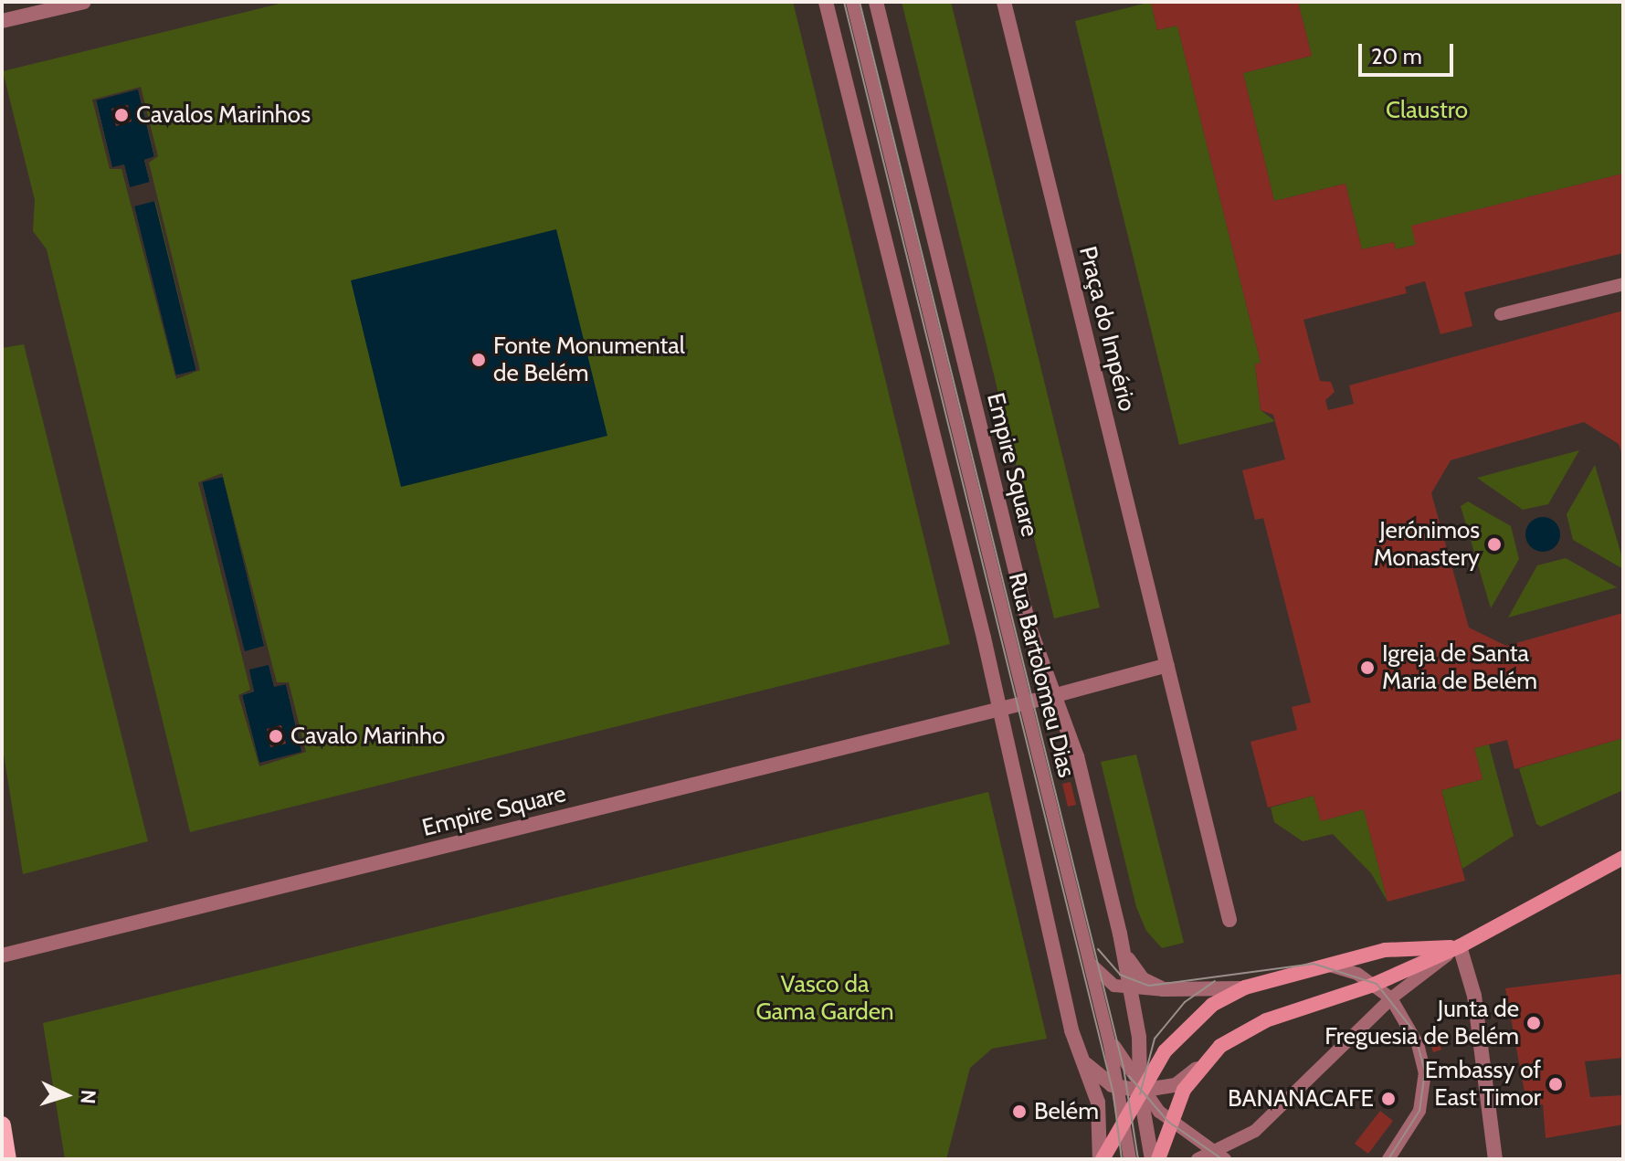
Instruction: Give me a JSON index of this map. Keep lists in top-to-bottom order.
{
  "streets": {
    "street": ["Praça do Império", "Empire Square"],
    "lane": ["Rua Bartolomeu Dias"]
  },
  "crossings": [
    ["Empire Square", "Rua Bartolomeu Dias"]
  ],
  "parks": ["Claustro", "Vasco da Gama Garden"],
  "places": [
    "Cavalos Marinhos",
    "Fonte Monumental de Belém",
    "Jerónimos Monastery",
    "Igreja de Santa Maria de Belém",
    "Cavalo Marinho",
    "Junta de Freguesia de Belém",
    "Embassy of East Timor",
    "BANANACAFE",
    "Belém"
  ],
  "scale_bar": "20 m",
  "north": "right"
}
